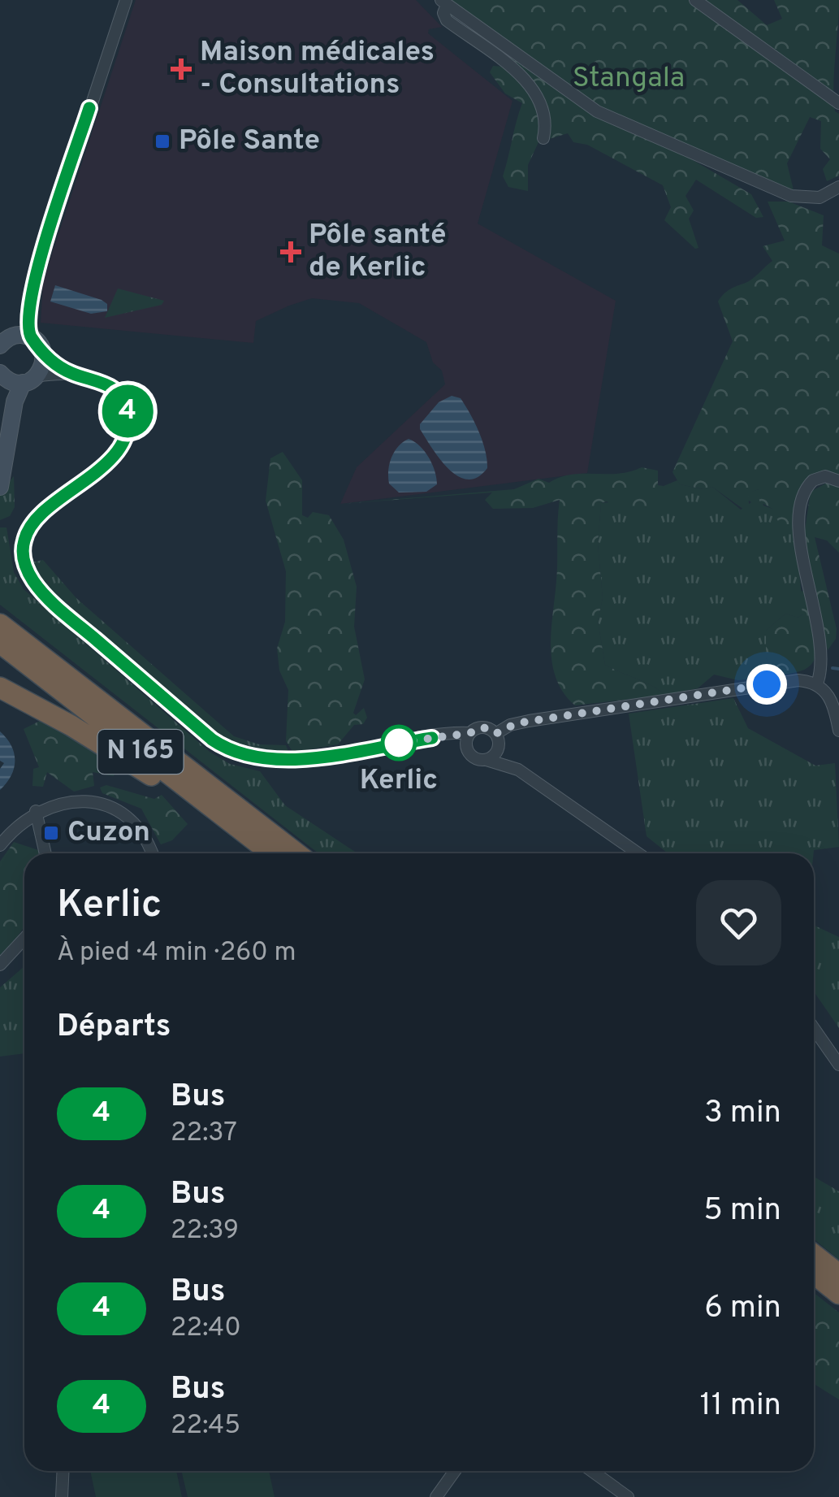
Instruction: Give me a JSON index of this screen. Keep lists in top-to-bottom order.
{
  "streets": {
    "highway": ["N 165"]
  },
  "parks": ["Stangala"],
  "places": {
    "health": ["Maison médicales - Consultations", "Pôle santé de Kerlic"],
    "transit": ["Pôle Sante", "Cuzon"],
    "other": ["Kerlic"]
  },
  "lines": ["bus line 4"],
  "page": {
    "on_map": "4",
    "heading": [
      ["Kerlic", "À pied · 4 min · 260 m"],
      "Départs"
    ],
    "list": [
      {
        "mark": "4",
        "name": "Bus",
        "note": "22:37",
        "value": "3 min"
      },
      {
        "mark": "4",
        "name": "Bus",
        "note": "22:39",
        "value": "5 min"
      },
      {
        "mark": "4",
        "name": "Bus",
        "note": "22:40",
        "value": "6 min"
      },
      {
        "mark": "4",
        "name": "Bus",
        "note": "22:45",
        "value": "11 min"
      }
    ]
  }
}
